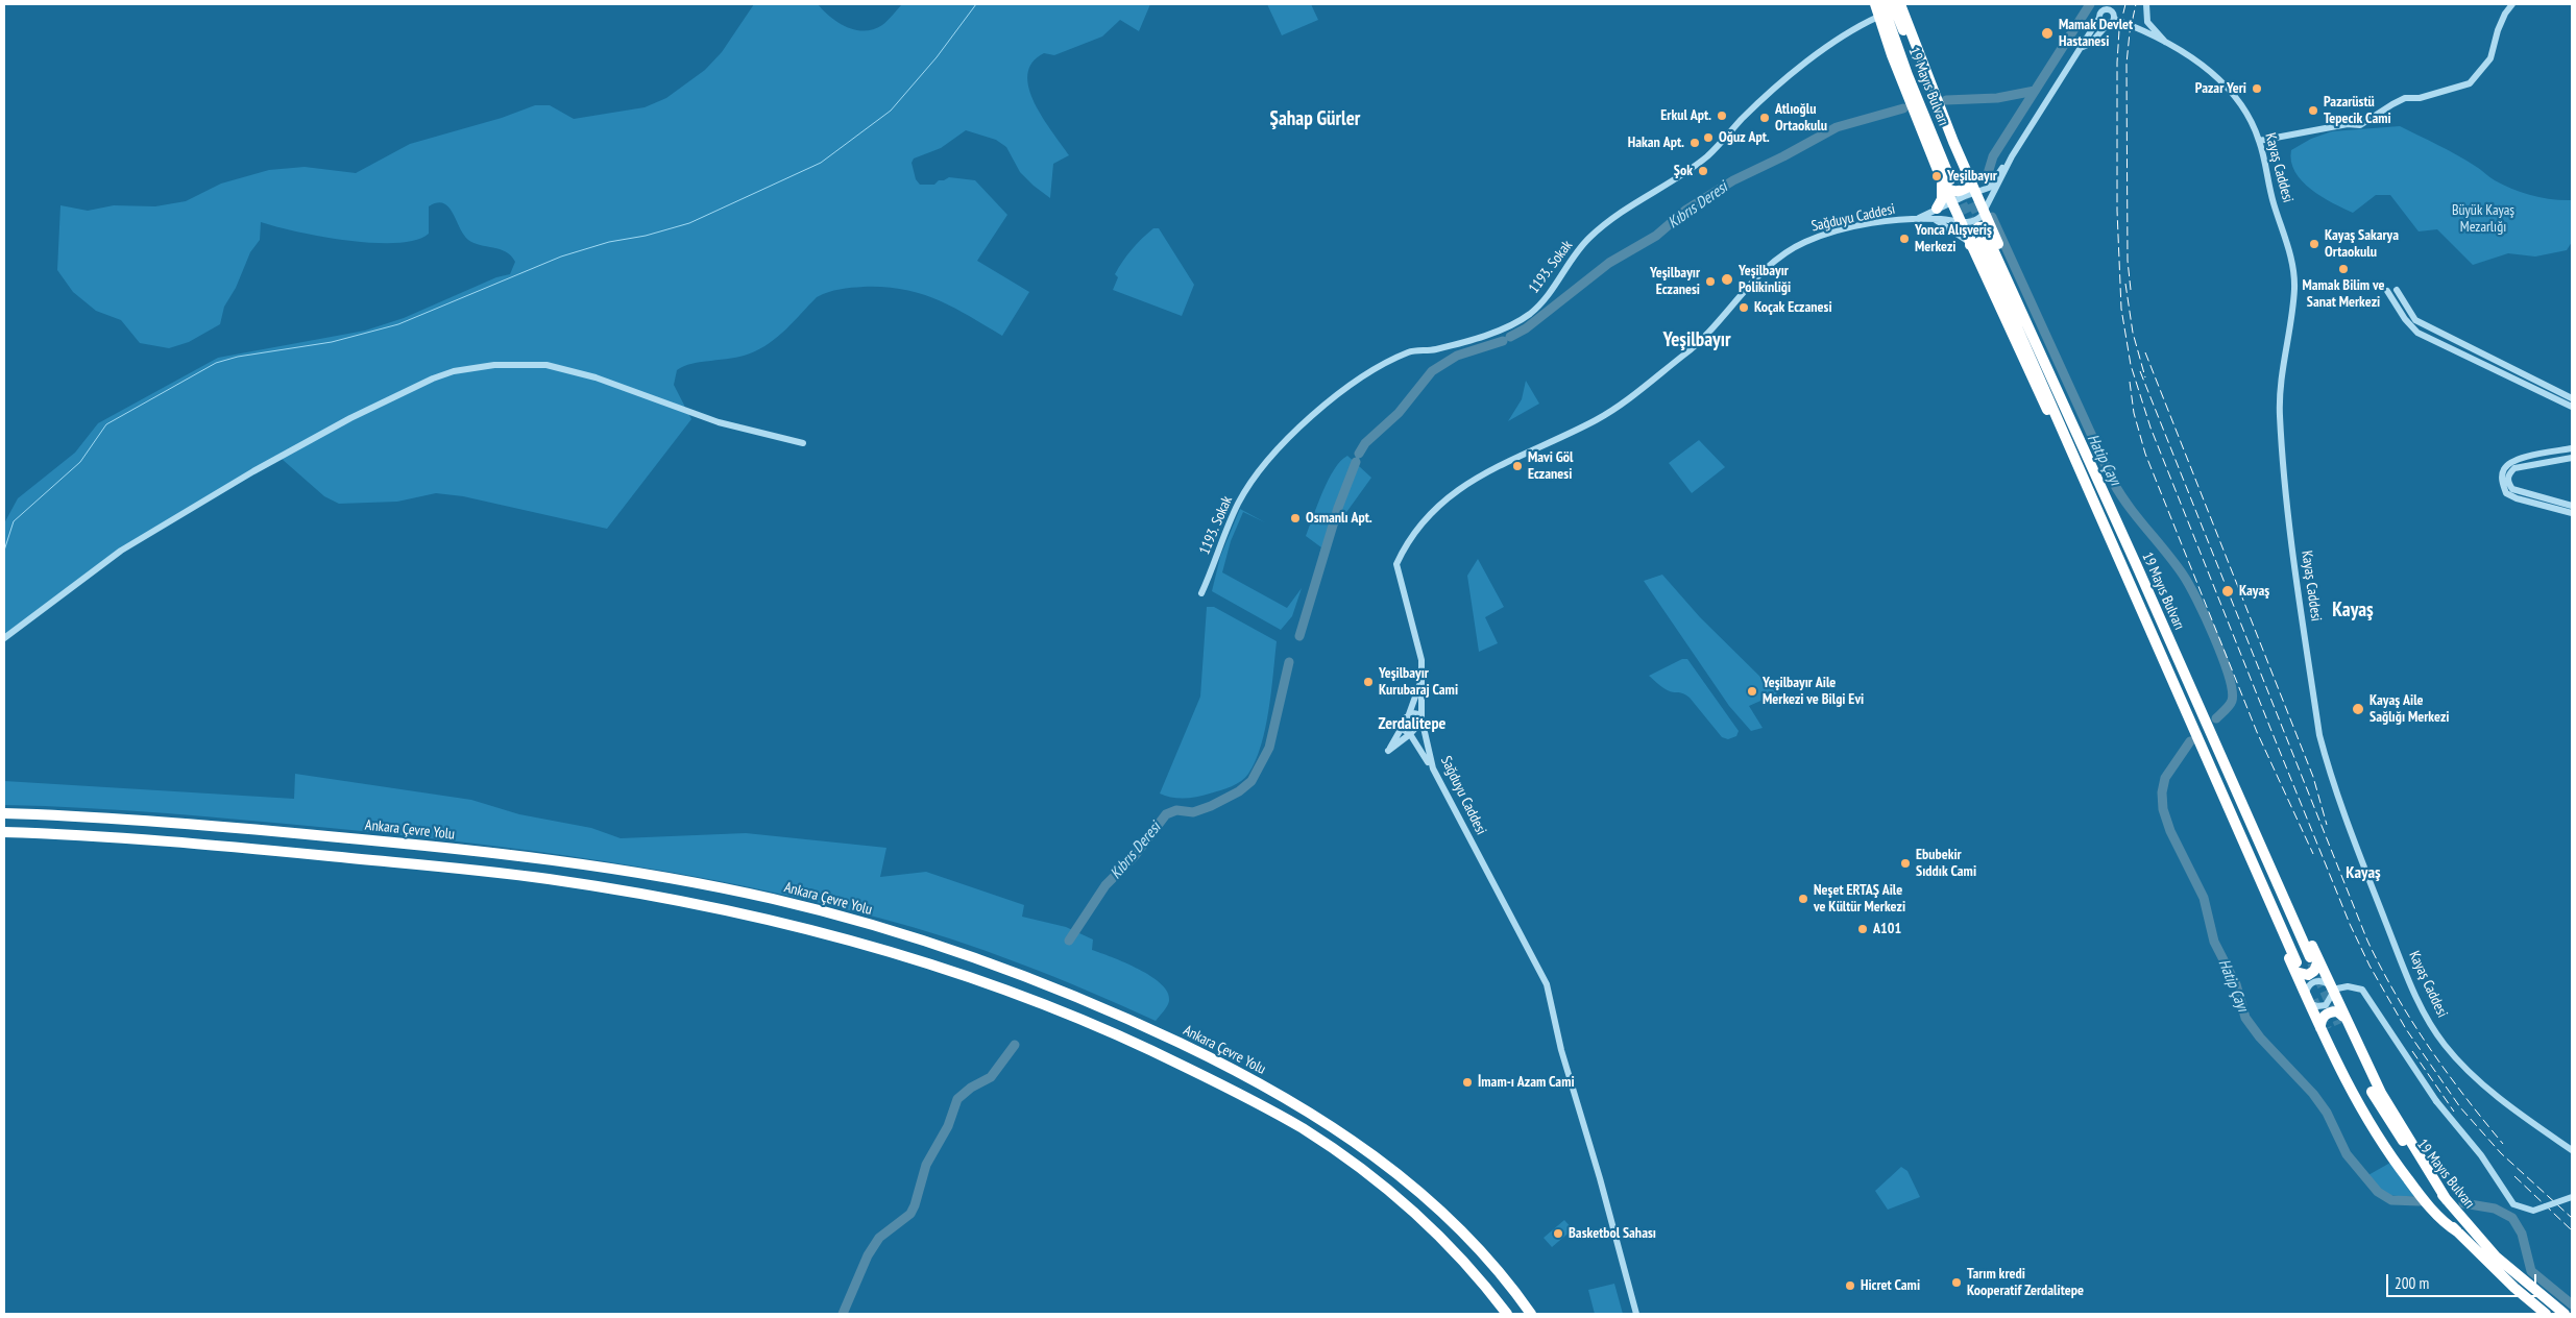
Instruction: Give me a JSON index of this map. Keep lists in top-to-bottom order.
{
  "streets": {
    "highway": ["19 Mayıs Bulvarı", "Ankara Çevre Yolu"],
    "street": ["Kayaş Caddesi", "Sağduyu Caddesi", "1193. Sokak"]
  },
  "districts": [
    "Şahap Gürler",
    "Yeşilbayır",
    "Kayaş",
    "Zerdalitepe",
    "Kayaş"
  ],
  "water": ["Kıbrıs Deresi", "Hatip Çayı"],
  "parks": ["Büyük Kayaş Mezarlığı"],
  "places": [
    "Mamak Devlet Hastanesi",
    "Pazar Yeri",
    "Pazarüstü Tepecik Cami",
    "Erkul Apt.",
    "Atlıoğlu Ortaokulu",
    "Oğuz Apt.",
    "Hakan Apt.",
    "Şok",
    "Yeşilbayır",
    "Yonca Alışveriş Merkezi",
    "Kayaş Sakarya Ortaokulu",
    "Mamak Bilim ve Sanat Merkezi",
    "Yeşilbayır Polikinliği",
    "Yeşilbayır Eczanesi",
    "Koçak Eczanesi",
    "Mavi Göl Eczanesi",
    "Osmanlı Apt.",
    "Kayaş",
    "Yeşilbayır Kurubaraj Cami",
    "Yeşilbayır Aile Merkezi ve Bilgi Evi",
    "Kayaş Aile Sağlığı Merkezi",
    "Ebubekir Sıddık Cami",
    "Neşet ERTAŞ Aile ve Kültür Merkezi",
    "A101",
    "İmam-ı Azam Cami",
    "Basketbol Sahası",
    "Tarım kredi Kooperatif Zerdalitepe",
    "Hicret Cami"
  ],
  "scale_bar": "200 m"
}
